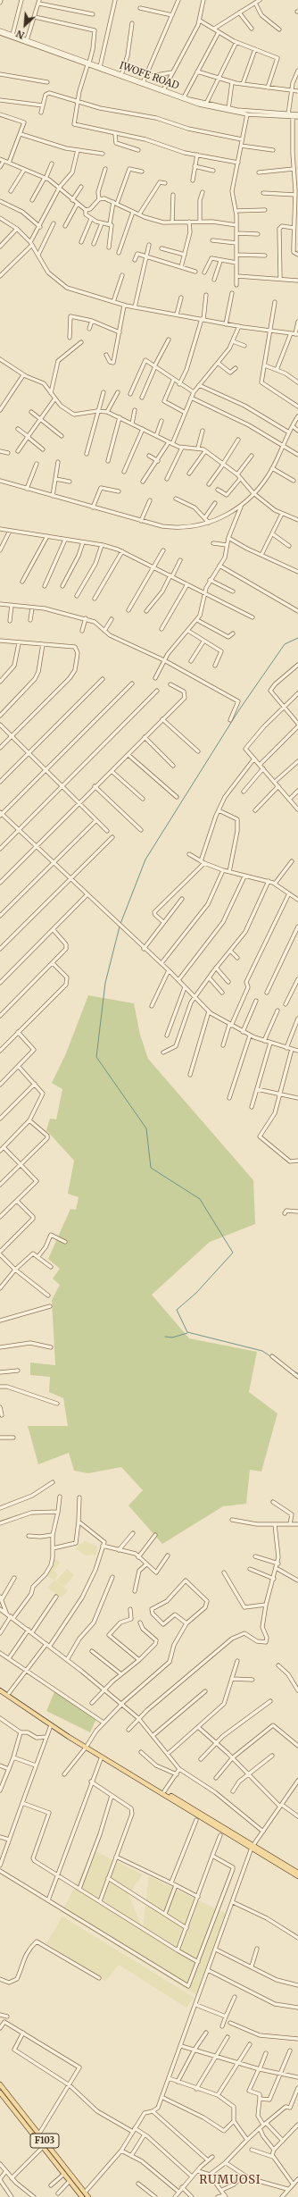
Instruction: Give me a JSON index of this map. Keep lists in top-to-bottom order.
{
  "streets": {
    "main road": ["F103"],
    "street": ["IWOFE ROAD"]
  },
  "districts": ["RUMUOSI"],
  "north": "bottom left"
}
